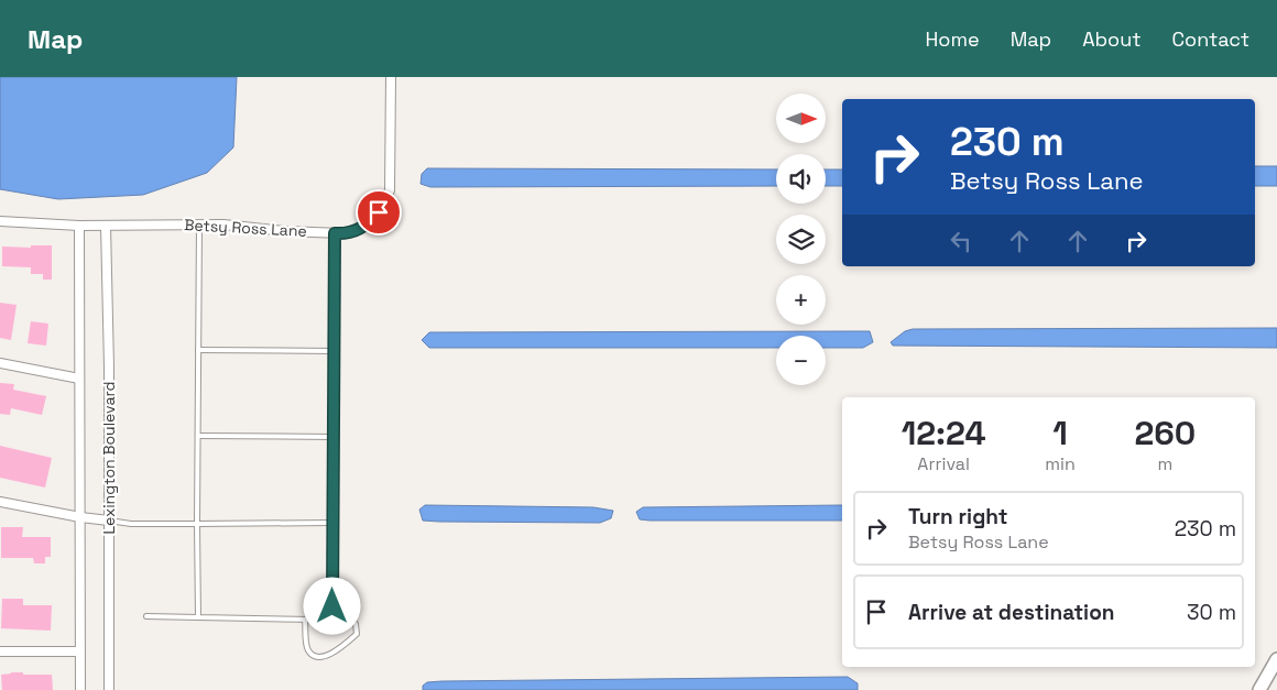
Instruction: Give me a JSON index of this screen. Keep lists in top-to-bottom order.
{
  "streets": {
    "street": ["Betsy Ross Lane", "Lexington Boulevard"]
  },
  "crossings": [
    ["Betsy Ross Lane", "Lexington Boulevard"]
  ],
  "north": "right",
  "page": {
    "header": "Map",
    "nav": [
      "Home",
      "Map",
      "About",
      "Contact"
    ],
    "map_buttons": ["+", "−"],
    "turn": ["230 m", "Betsy Ross Lane"],
    "eta": [
      "12:24",
      "Arrival",
      "1",
      "min",
      "260",
      "m"
    ],
    "list": [
      {
        "name": "Turn right",
        "note": "Betsy Ross Lane",
        "value": "230 m"
      },
      {
        "name": "Arrive at destination",
        "value": "30 m"
      }
    ]
  }
}
